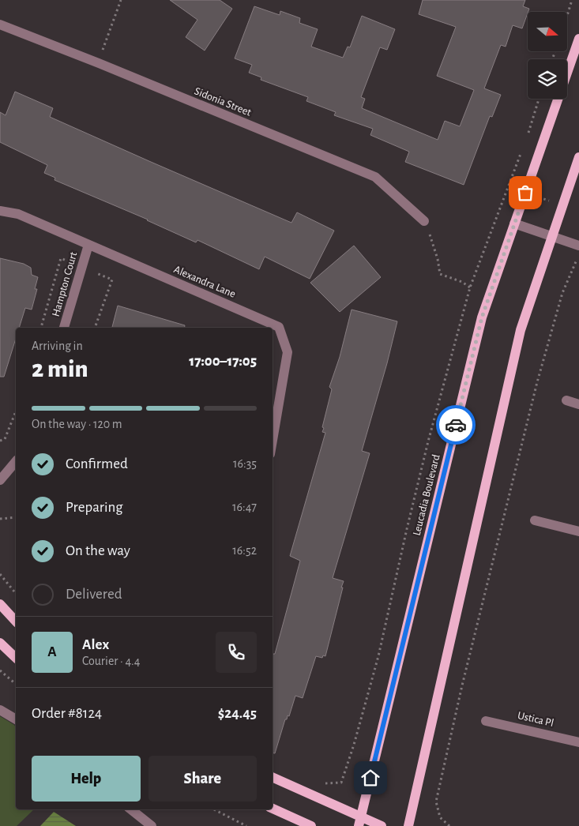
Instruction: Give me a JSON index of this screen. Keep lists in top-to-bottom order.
{
  "streets": {
    "main road": ["Leucadia Boulevard"],
    "street": [
      "Sidonia Street",
      "Alexandra Lane",
      "Hampton Court",
      "Ustica Pl"
    ]
  },
  "crossings": [
    ["Alexandra Lane", "Hampton Court"]
  ],
  "north": "right",
  "page": {
    "heading": ["2 min", "Arriving in", "17:00–17:05"],
    "panel": [
      "Alex",
      "Courier · 4.4",
      "Order #8124",
      "$24.45"
    ],
    "bar": "On the way · 120 m",
    "list": [
      ["Confirmed", "16:35"],
      ["Preparing", "16:47"],
      ["On the way", "16:52"],
      "Delivered"
    ],
    "round": "A",
    "buttons": ["Help", "Share"]
  }
}
